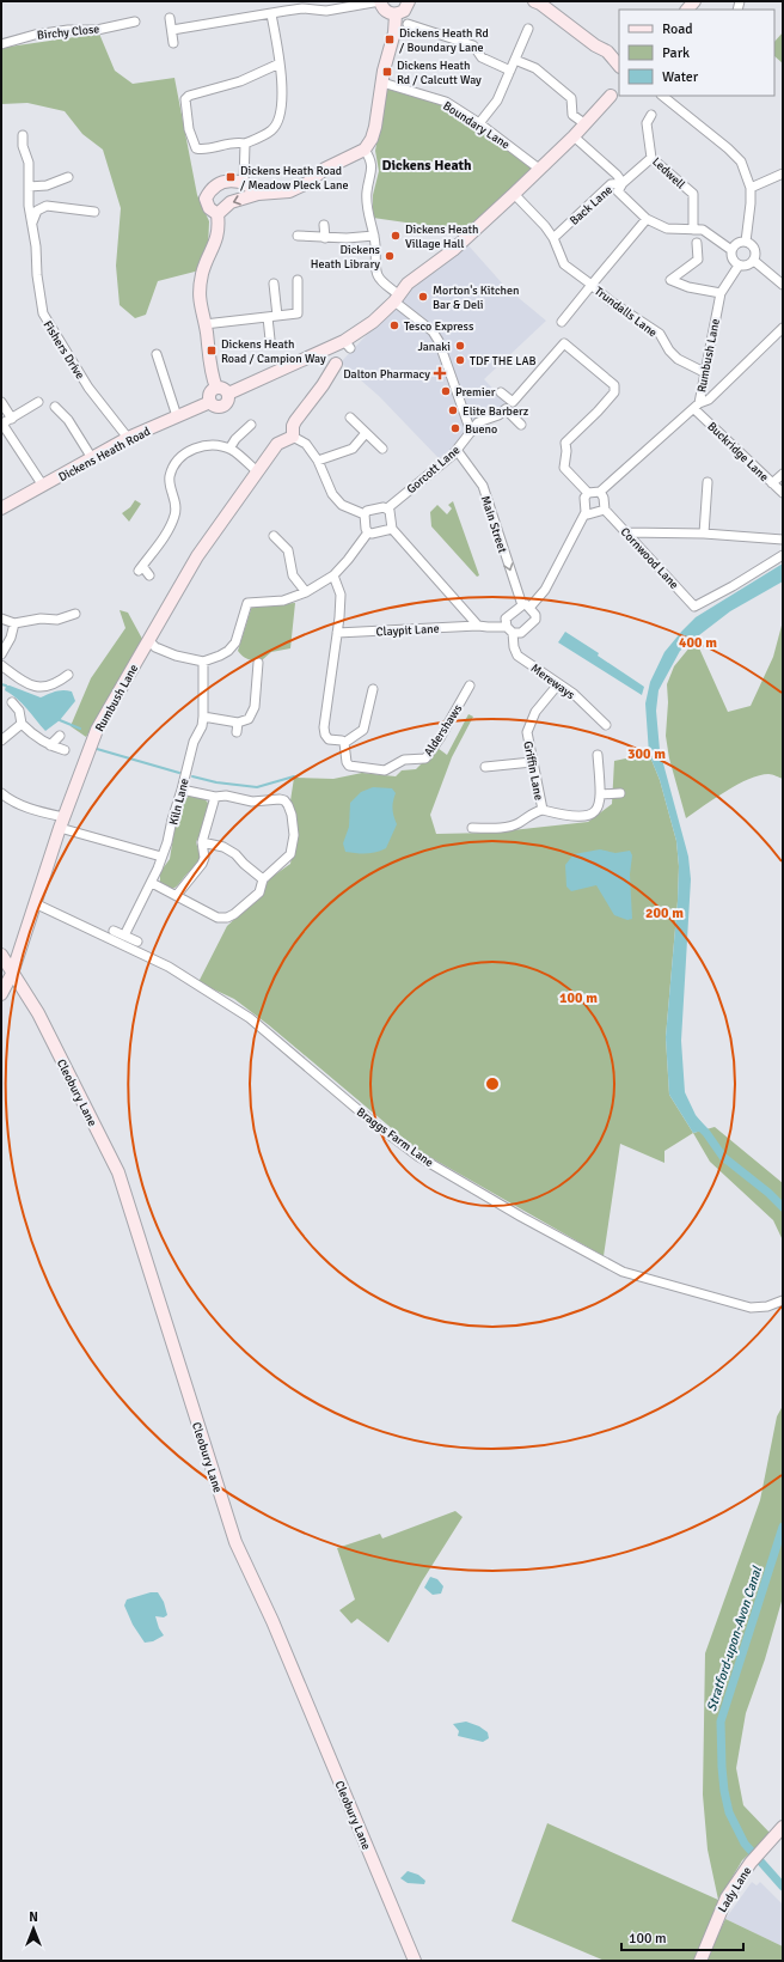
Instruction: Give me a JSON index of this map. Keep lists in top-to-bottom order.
{
  "streets": {
    "street": [
      "Birchy Close",
      "Boundary Lane",
      "Ledwell",
      "Back Lane",
      "Trundalls Lane",
      "Fishers Drive",
      "Rumbush Lane",
      "Buckridge Lane",
      "Dickens Heath Road",
      "Gorcott Lane",
      "Main Street",
      "Cornwood Lane",
      "Claypit Lane",
      "Mereways",
      "Aldershaws",
      "Griffin Lane",
      "Kiln Lane",
      "Cleobury Lane",
      "Braggs Farm Lane",
      "Lady Lane"
    ]
  },
  "crossings": [
    ["Ledwell", "Back Lane"],
    ["Ledwell", "Rumbush Lane"],
    ["Trundalls Lane", "Rumbush Lane"],
    ["Fishers Drive", "Dickens Heath Road"],
    ["Rumbush Lane", "Buckridge Lane"],
    ["Rumbush Lane", "Cornwood Lane"],
    ["Rumbush Lane", "Cleobury Lane"],
    ["Rumbush Lane", "Braggs Farm Lane"],
    ["Gorcott Lane", "Main Street"],
    ["Mereways", "Griffin Lane"]
  ],
  "districts": ["Dickens Heath"],
  "water": ["Stratford-upon-Avon Canal"],
  "places": {
    "transit": [
      "Dickens Heath Rd / Boundary Lane",
      "Dickens Heath Rd / Calcutt Way",
      "Dickens Heath Road / Meadow Pleck Lane",
      "Dickens Heath Road / Campion Way"
    ],
    "other": [
      "Dickens Heath Village Hall",
      "Dickens Heath Library",
      "Morton's Kitchen Bar & Deli",
      "Tesco Express",
      "Janaki",
      "TDF THE LAB",
      "Premier",
      "Elite Barberz",
      "Bueno"
    ],
    "health": ["Dalton Pharmacy"]
  },
  "legend": ["Road", "Park", "Water"],
  "scale_bar": "100 m",
  "north": "top",
  "rings": [
    "400 m",
    "300 m",
    "200 m",
    "100 m"
  ]
}
